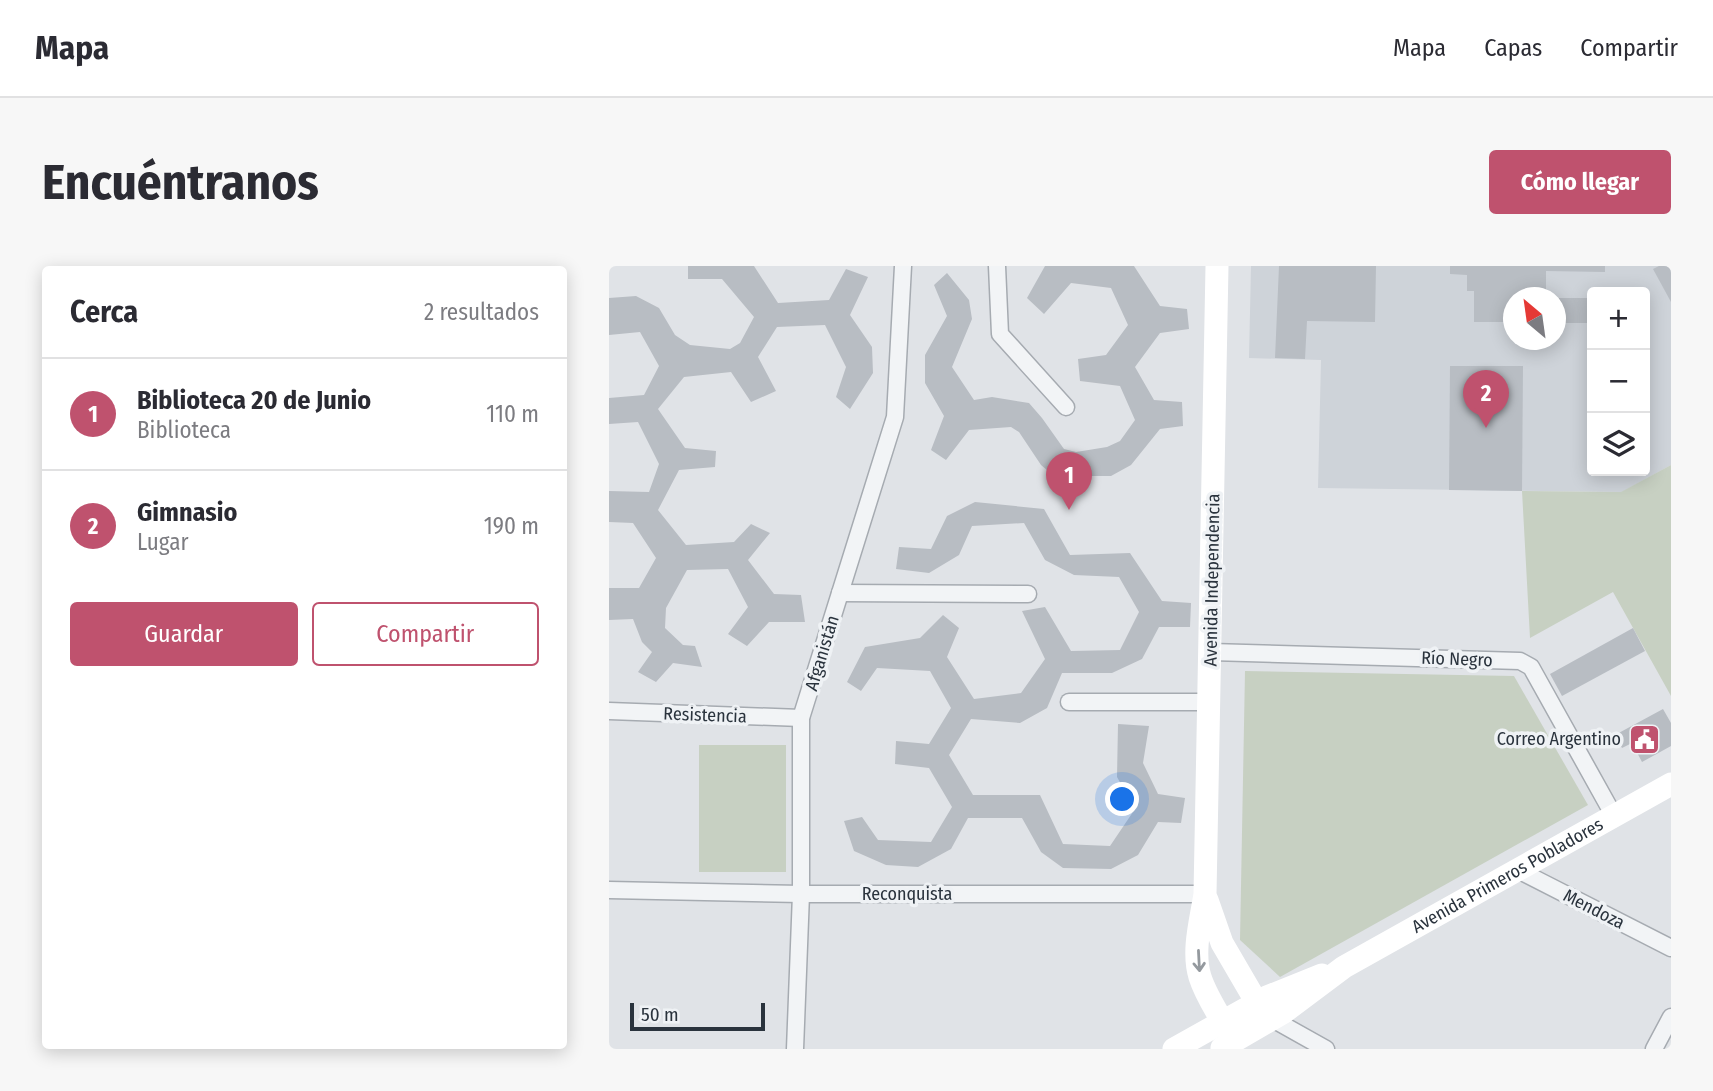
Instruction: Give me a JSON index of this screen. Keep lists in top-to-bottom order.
{
  "streets": {
    "street": [
      "Avenida Independencia",
      "Afganistán",
      "Río Negro",
      "Resistencia",
      "Avenida Primeros Pobladores",
      "Reconquista",
      "Mendoza"
    ]
  },
  "crossings": [
    ["Avenida Independencia", "Río Negro"],
    ["Avenida Independencia", "Avenida Primeros Pobladores"],
    ["Avenida Independencia", "Reconquista"],
    ["Afganistán", "Resistencia"],
    ["Afganistán", "Reconquista"],
    ["Río Negro", "Avenida Primeros Pobladores"],
    ["Avenida Primeros Pobladores", "Mendoza"]
  ],
  "places": {
    "public building": ["Correo Argentino"]
  },
  "scale_bar": "50 m",
  "north": "top left",
  "page": {
    "header": "Mapa",
    "nav": ["Mapa", "Capas", "Compartir"],
    "buttons": [
      "Cómo llegar",
      ["Guardar", "Compartir"]
    ],
    "title": "Encuéntranos",
    "heading": ["Cerca", "2 resultados"],
    "map_buttons": ["+", "−"],
    "list": [
      {
        "mark": "1",
        "name": "Biblioteca 20 de Junio",
        "note": "Biblioteca",
        "value": "110 m"
      },
      {
        "mark": "2",
        "name": "Gimnasio",
        "note": "Lugar",
        "value": "190 m"
      }
    ],
    "pins": ["2", "1"],
    "scale": "50 m"
  }
}
